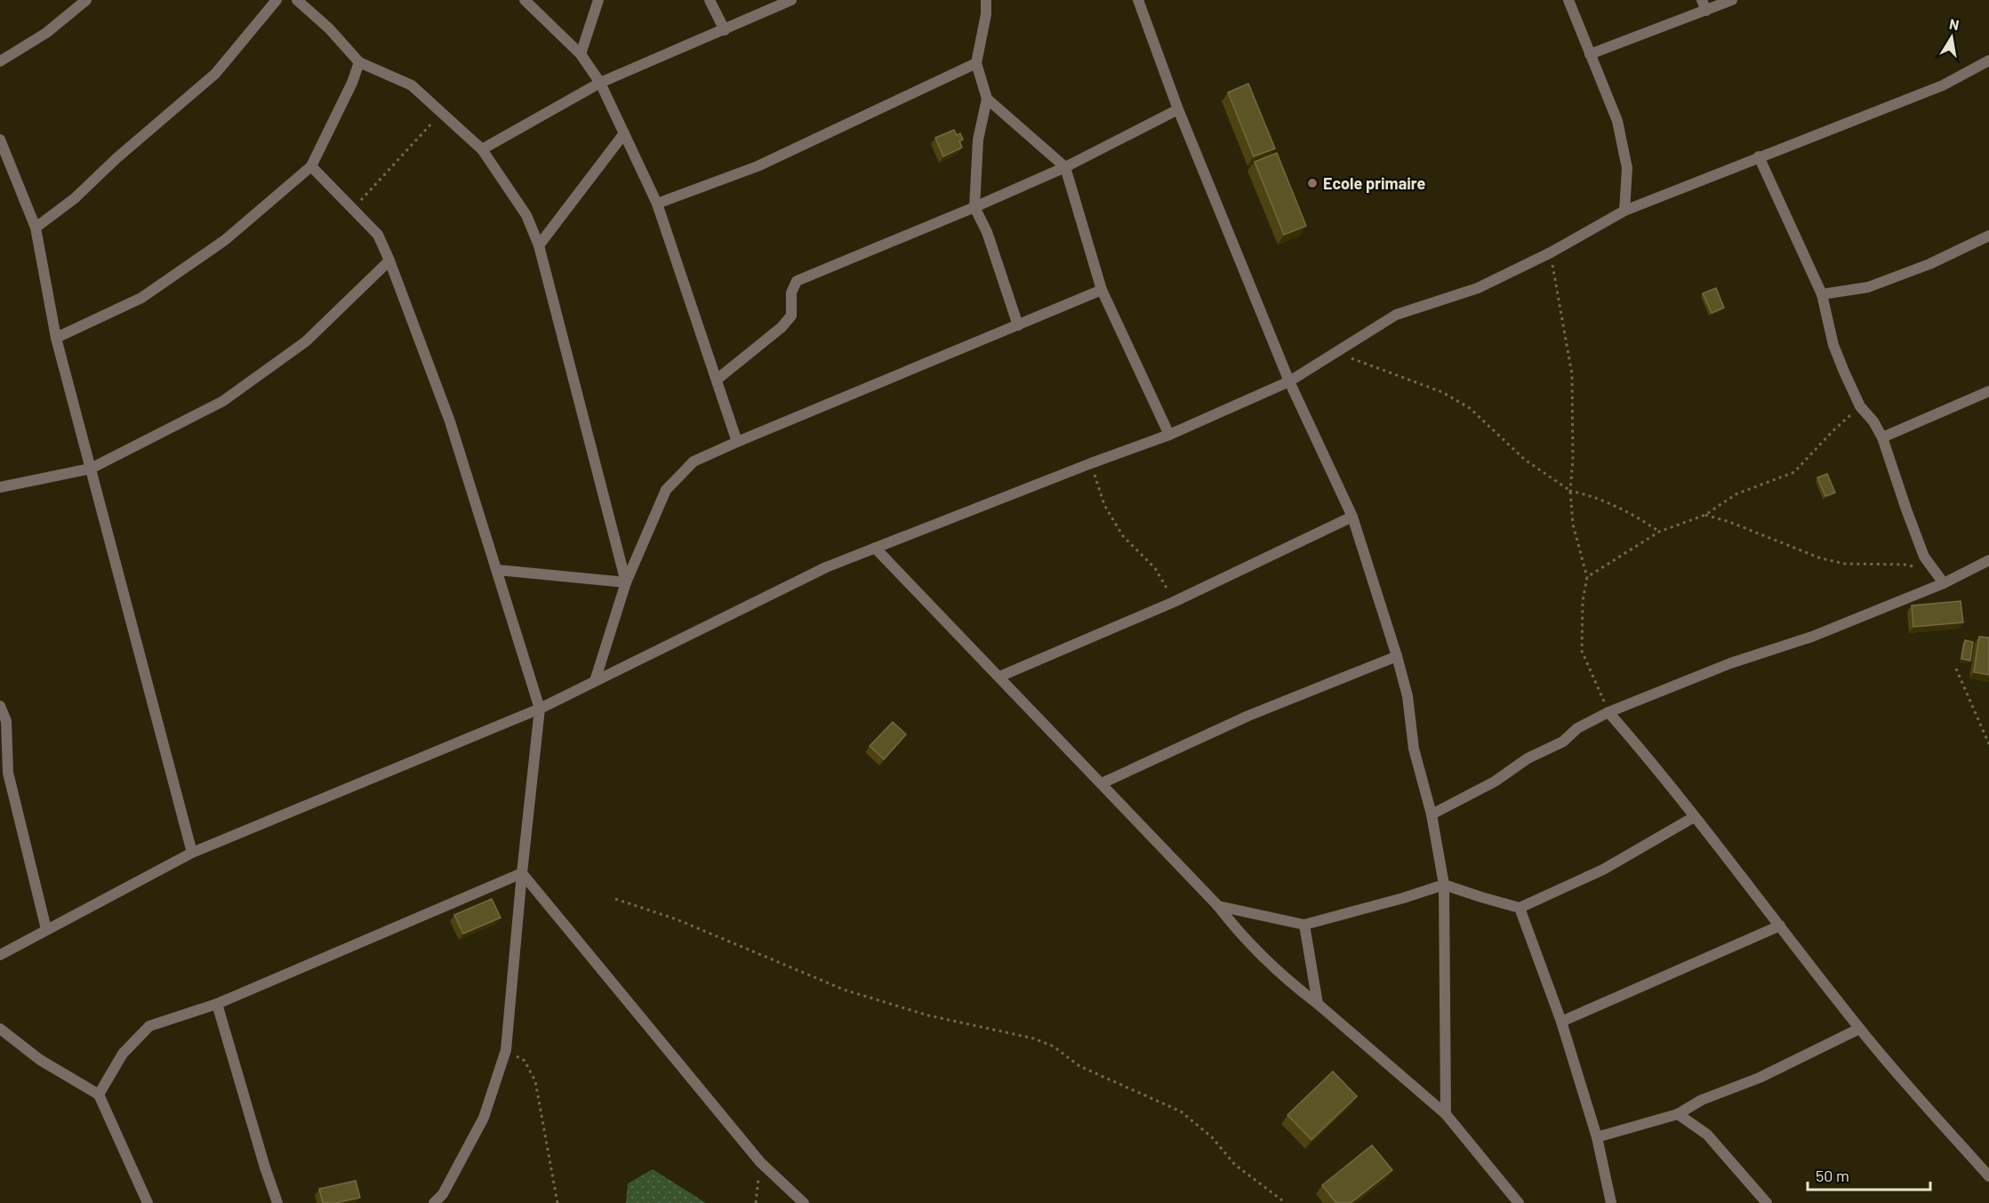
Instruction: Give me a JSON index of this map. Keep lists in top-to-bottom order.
{
  "places": ["Ecole primaire"],
  "scale_bar": "50 m",
  "north": "top"
}
